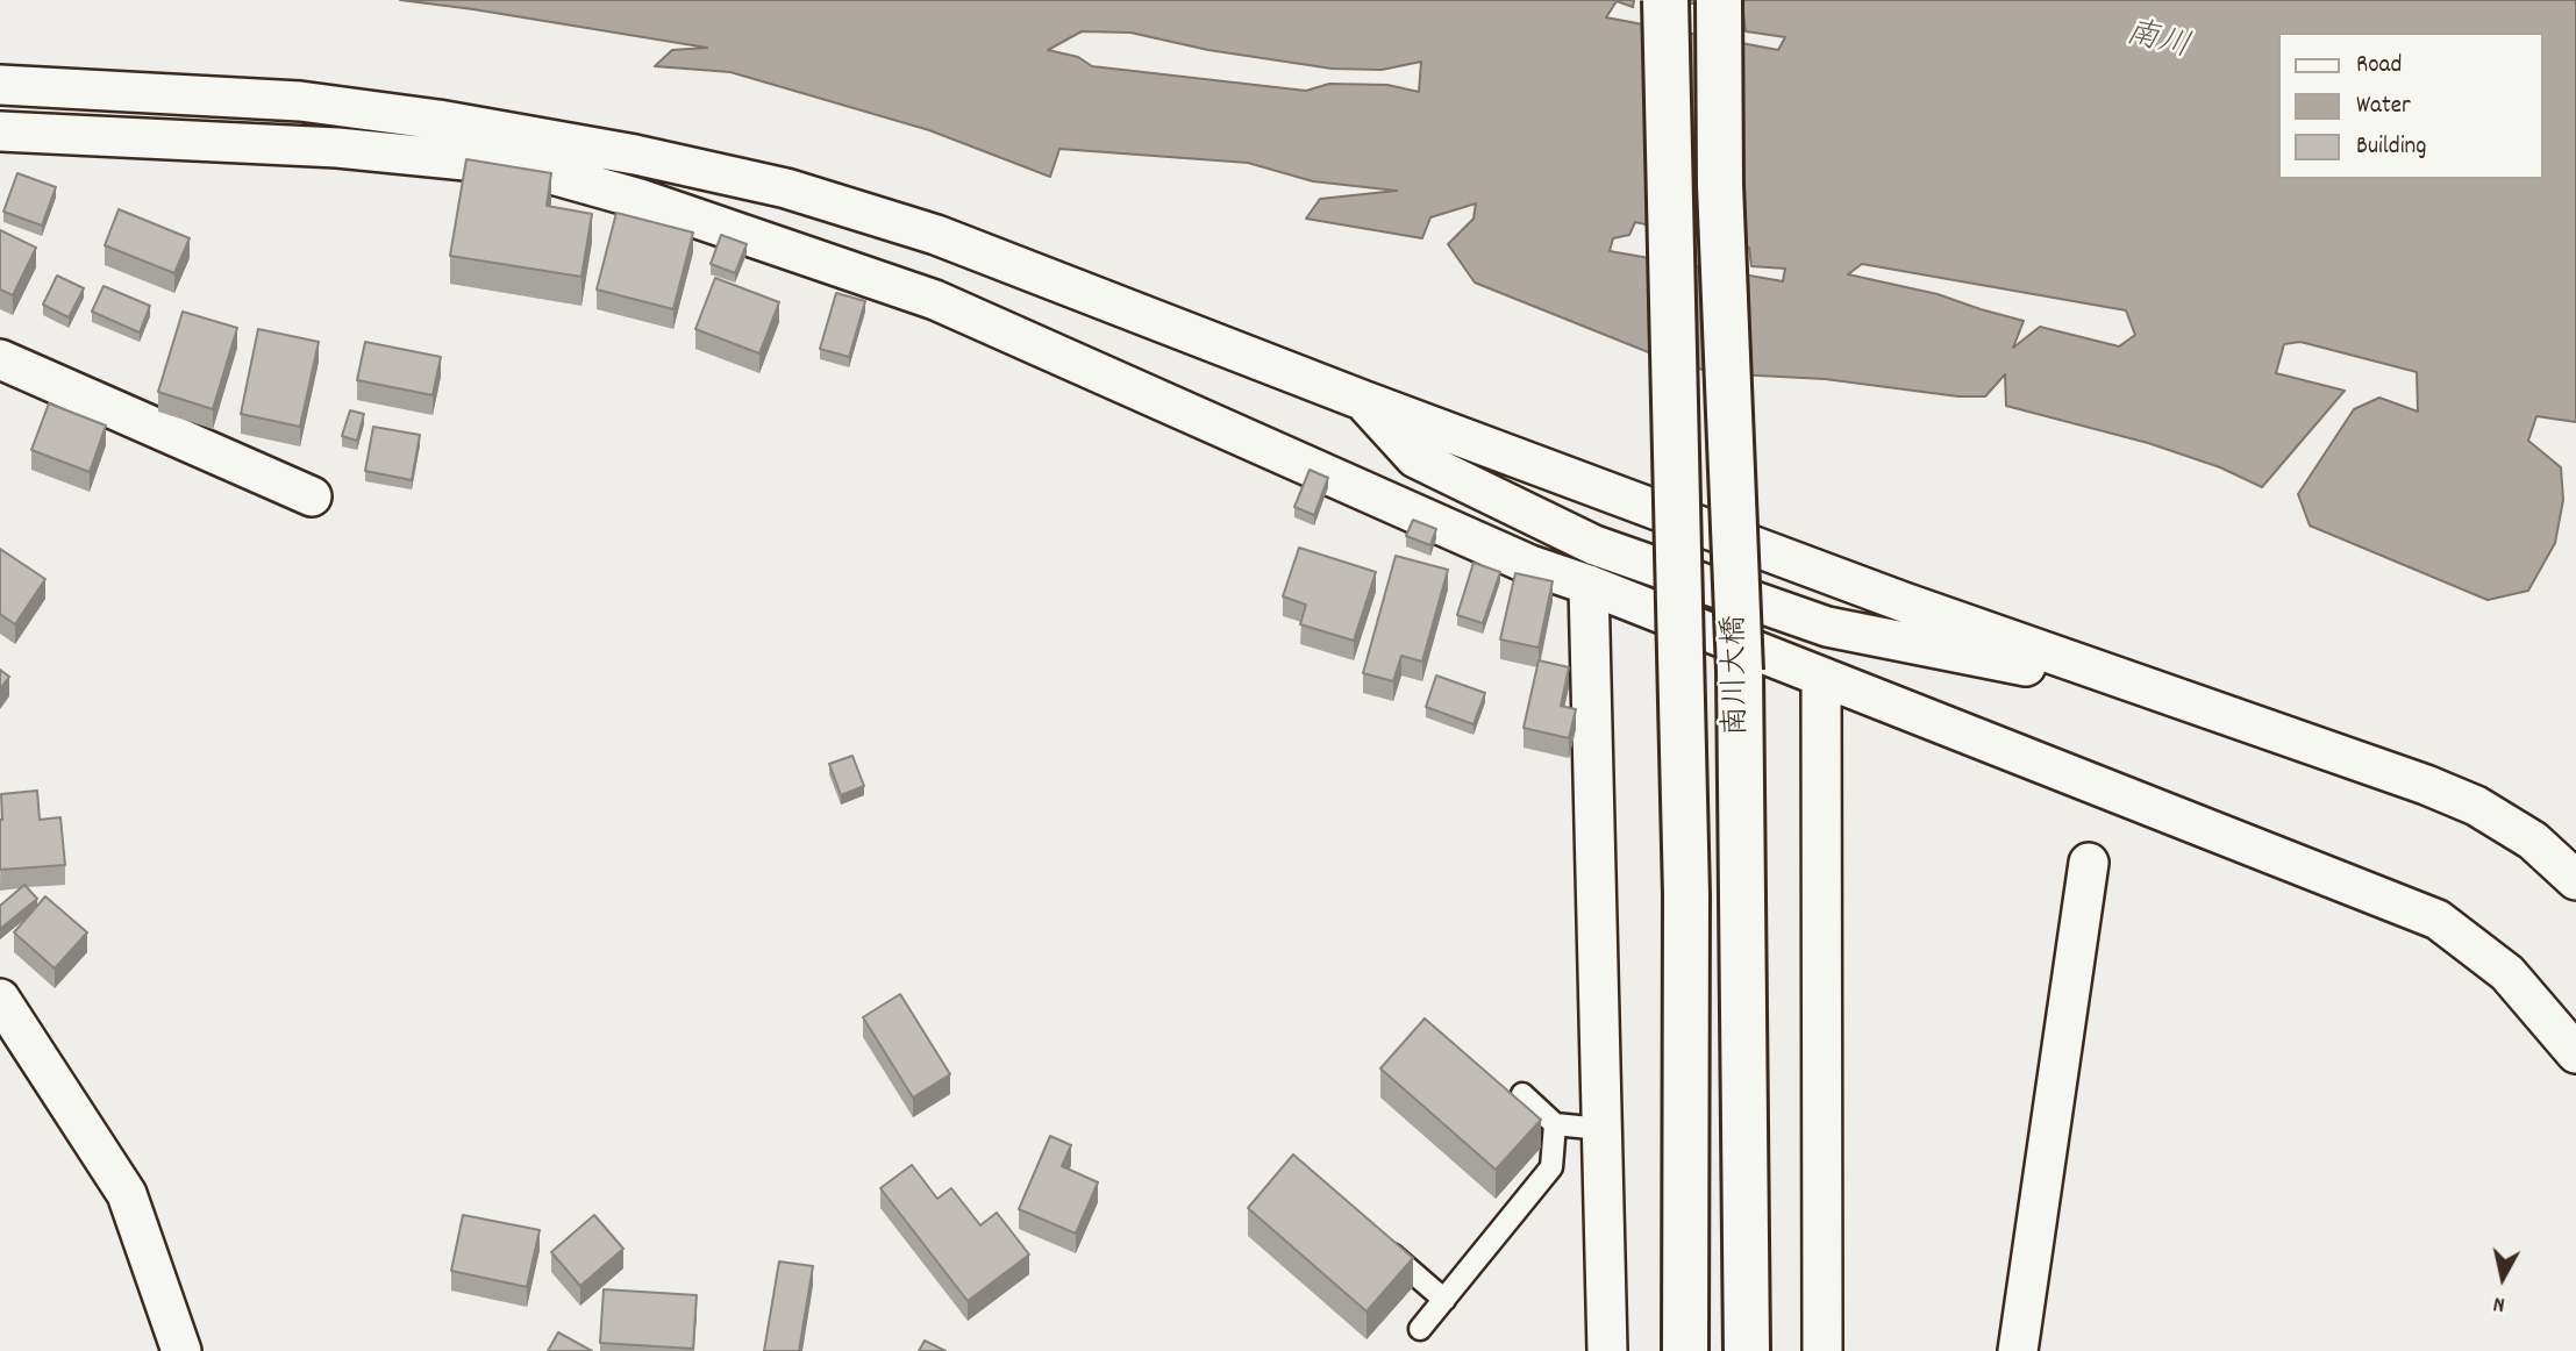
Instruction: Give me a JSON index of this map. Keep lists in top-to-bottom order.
{
  "streets": {
    "street": ["南川大橋"]
  },
  "water": ["南川"],
  "legend": ["Road", "Water", "Building"],
  "north": "bottom"
}
